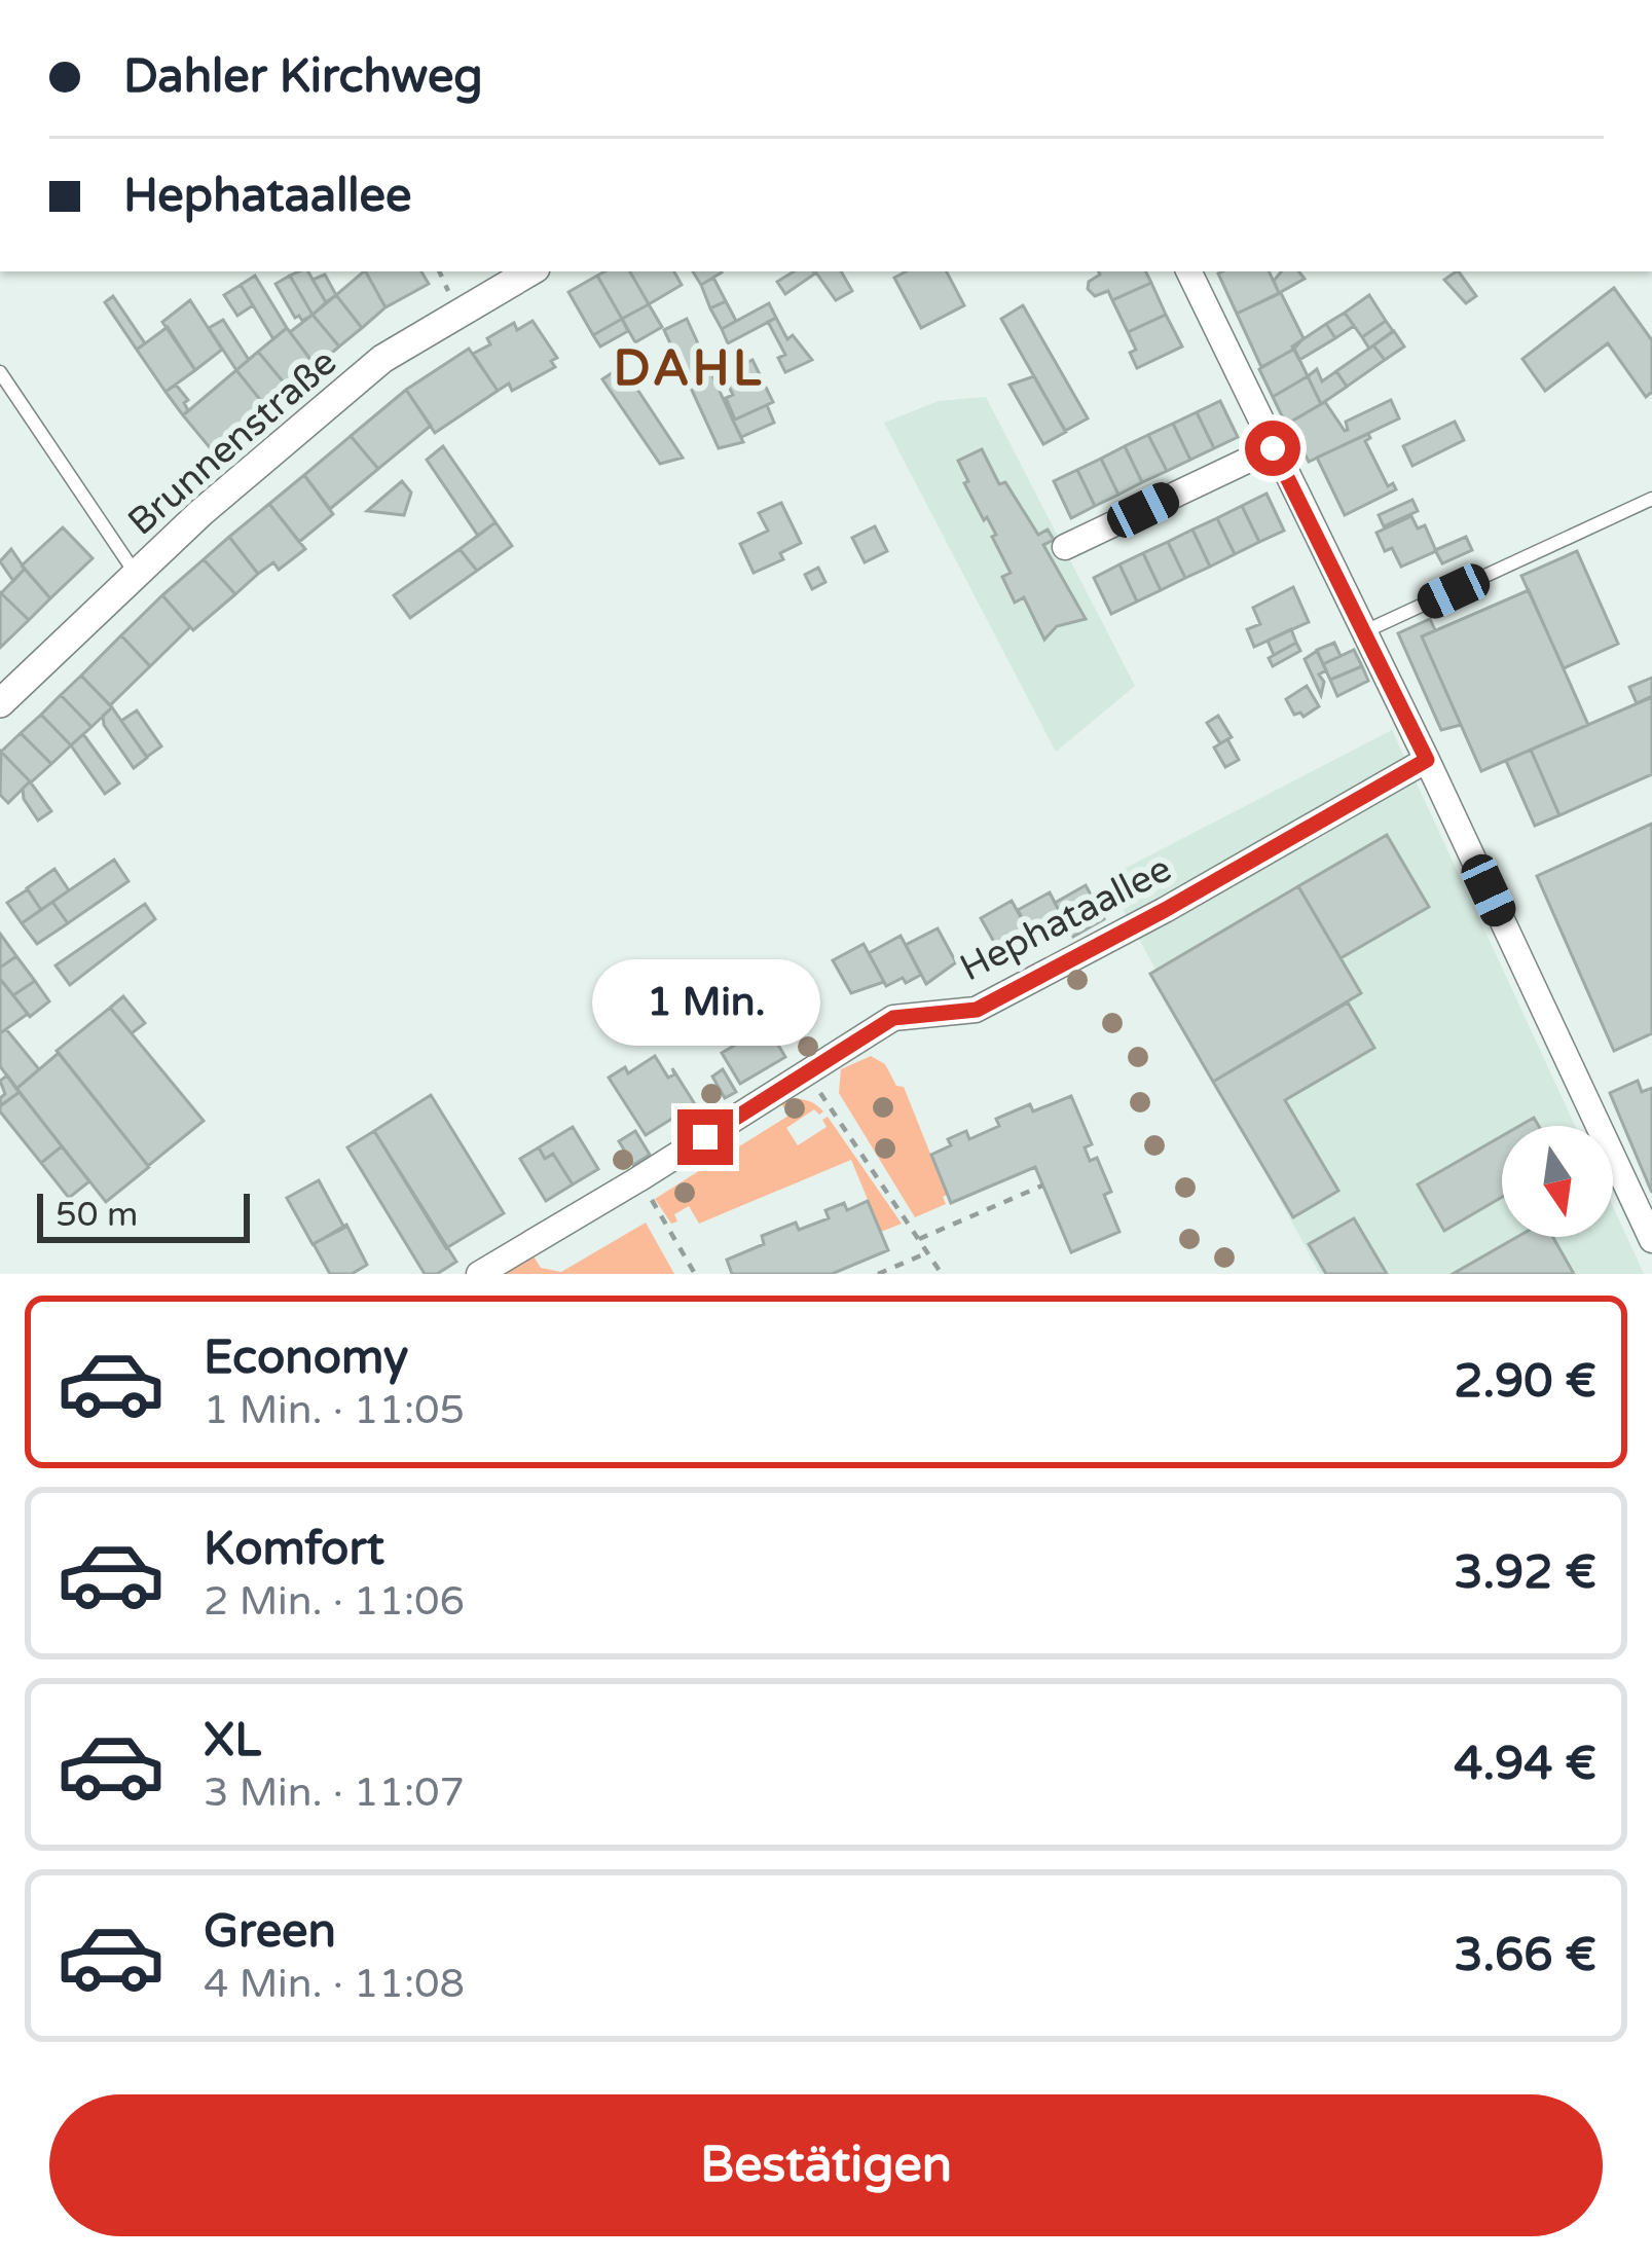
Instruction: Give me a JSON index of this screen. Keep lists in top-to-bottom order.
{
  "streets": {
    "street": ["Brunnenstraße", "Hephataallee"]
  },
  "districts": ["DAHL"],
  "scale_bar": "50 m",
  "north": "bottom",
  "page": {
    "banner": ["Dahler Kirchweg", "Hephataallee"],
    "bubble": "1 Min.",
    "scale": "50 m",
    "list": [
      {
        "name": "Economy",
        "note": "1 Min. · 11:05",
        "value": "2.90 €"
      },
      {
        "name": "Komfort",
        "note": "2 Min. · 11:06",
        "value": "3.92 €"
      },
      {
        "name": "XL",
        "note": "3 Min. · 11:07",
        "value": "4.94 €"
      },
      {
        "name": "Green",
        "note": "4 Min. · 11:08",
        "value": "3.66 €"
      }
    ],
    "buttons": "Bestätigen"
  }
}
